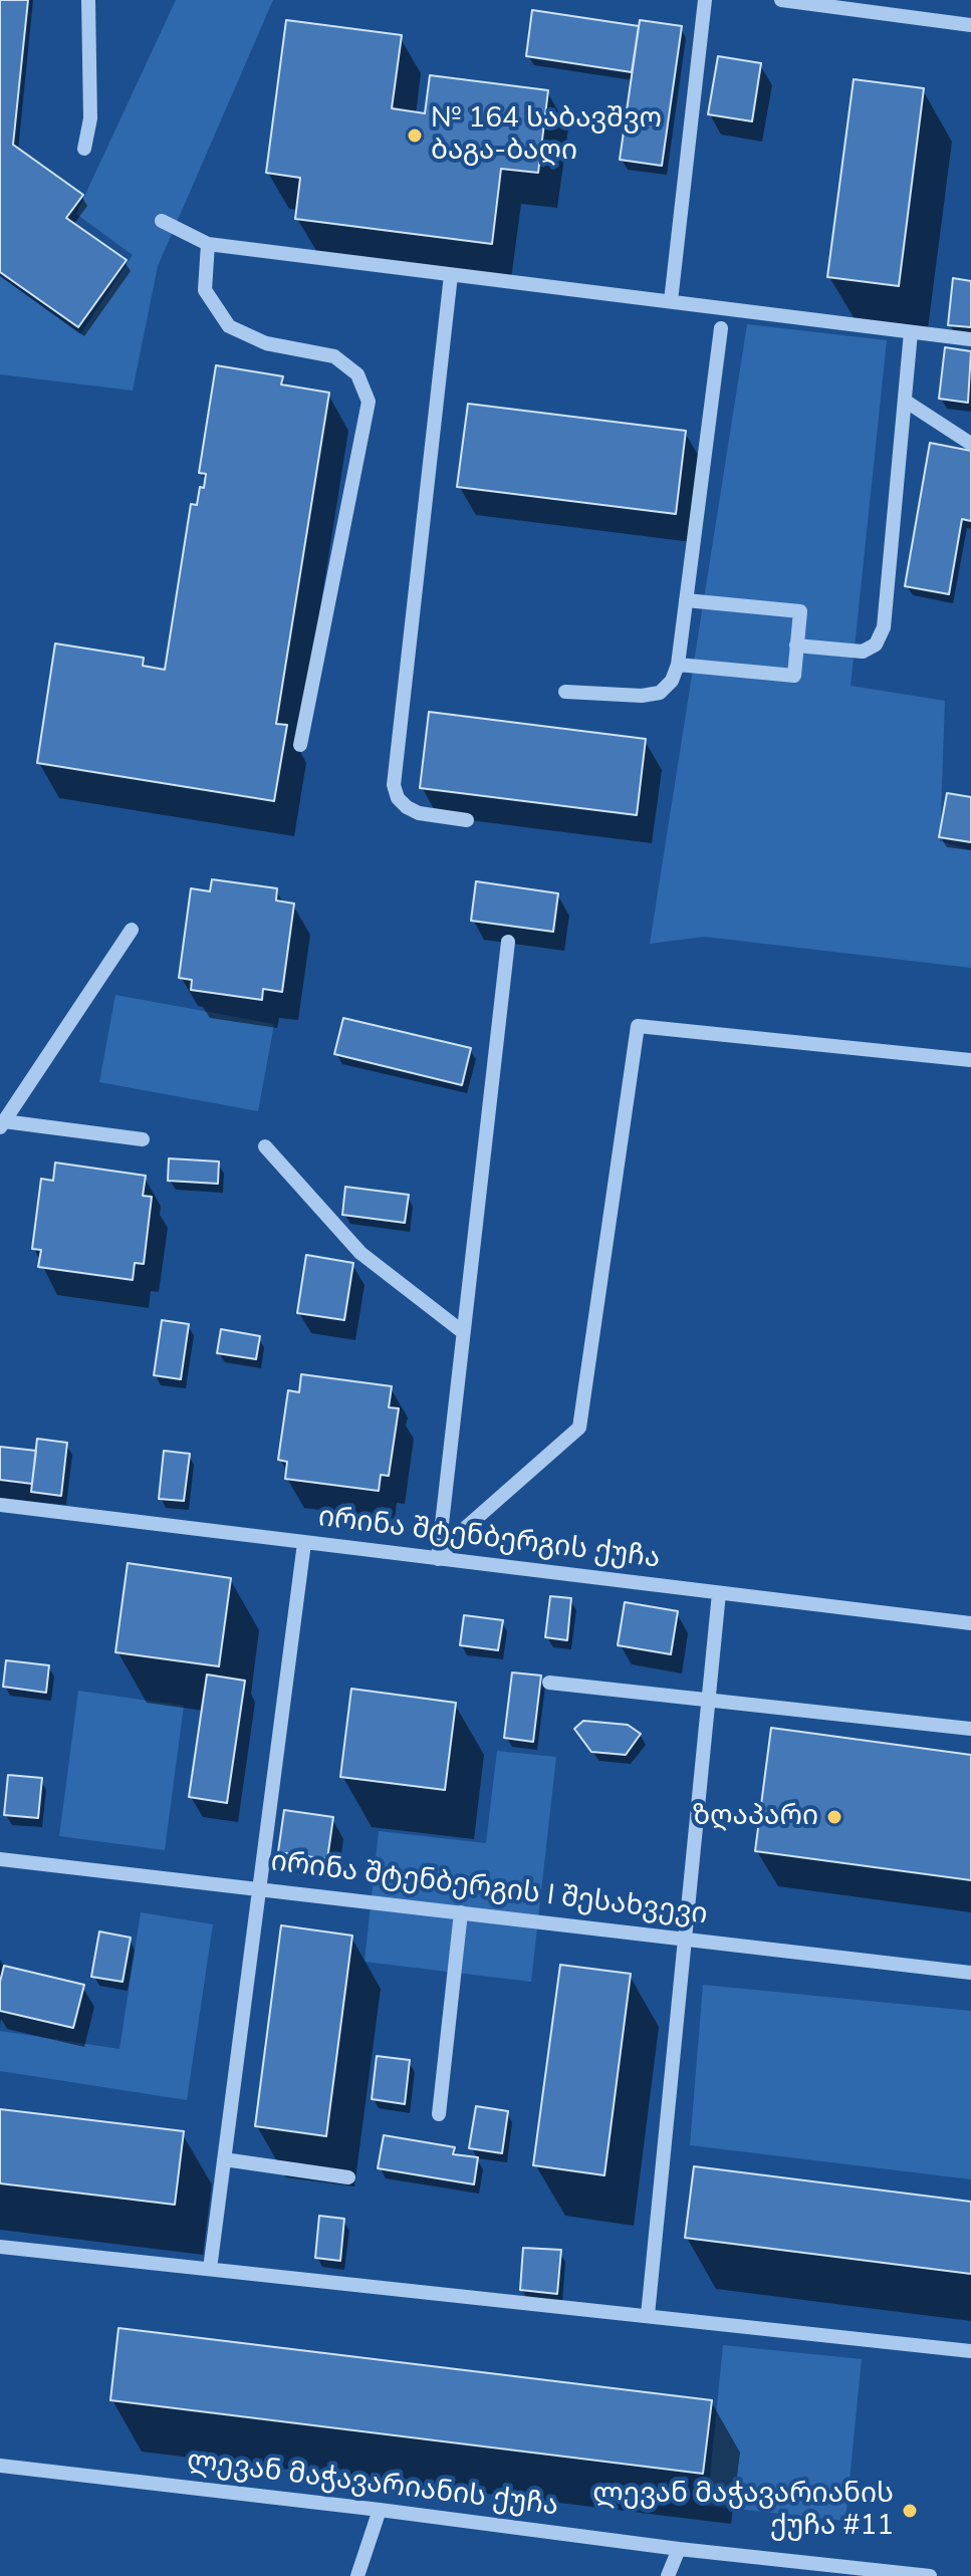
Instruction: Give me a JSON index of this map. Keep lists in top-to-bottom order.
{
  "streets": {
    "street": ["ირინა შტენბერგის ქუჩა", "ირინა შტენბერგის I შესახვევი", "ლევან მაჭავარიანის ქუჩა"]
  },
  "places": ["№ 164 საბავშვო ბაგა-ბაღი", "ზღაპარი", "ლევან მაჭავარიანის ქუჩა #11"]
}
